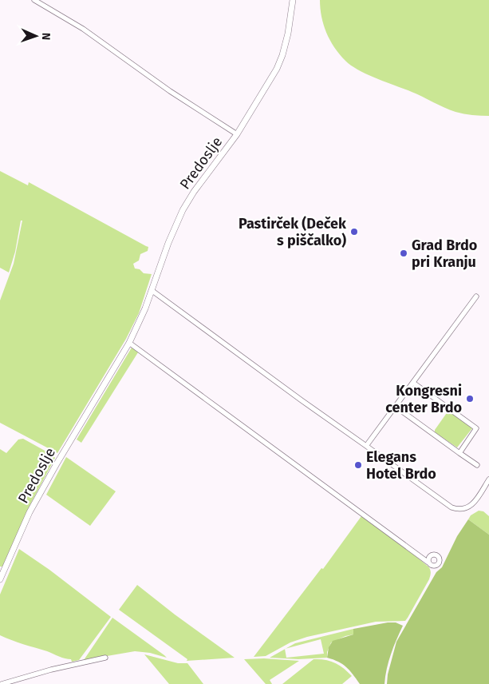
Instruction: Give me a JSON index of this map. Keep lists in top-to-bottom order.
{
  "streets": {
    "street": ["Predoslje"]
  },
  "places": [
    "Pastirček (Deček s piščalko)",
    "Grad Brdo pri Kranju",
    "Kongresni center Brdo",
    "Elegans Hotel Brdo"
  ],
  "north": "right"
}
